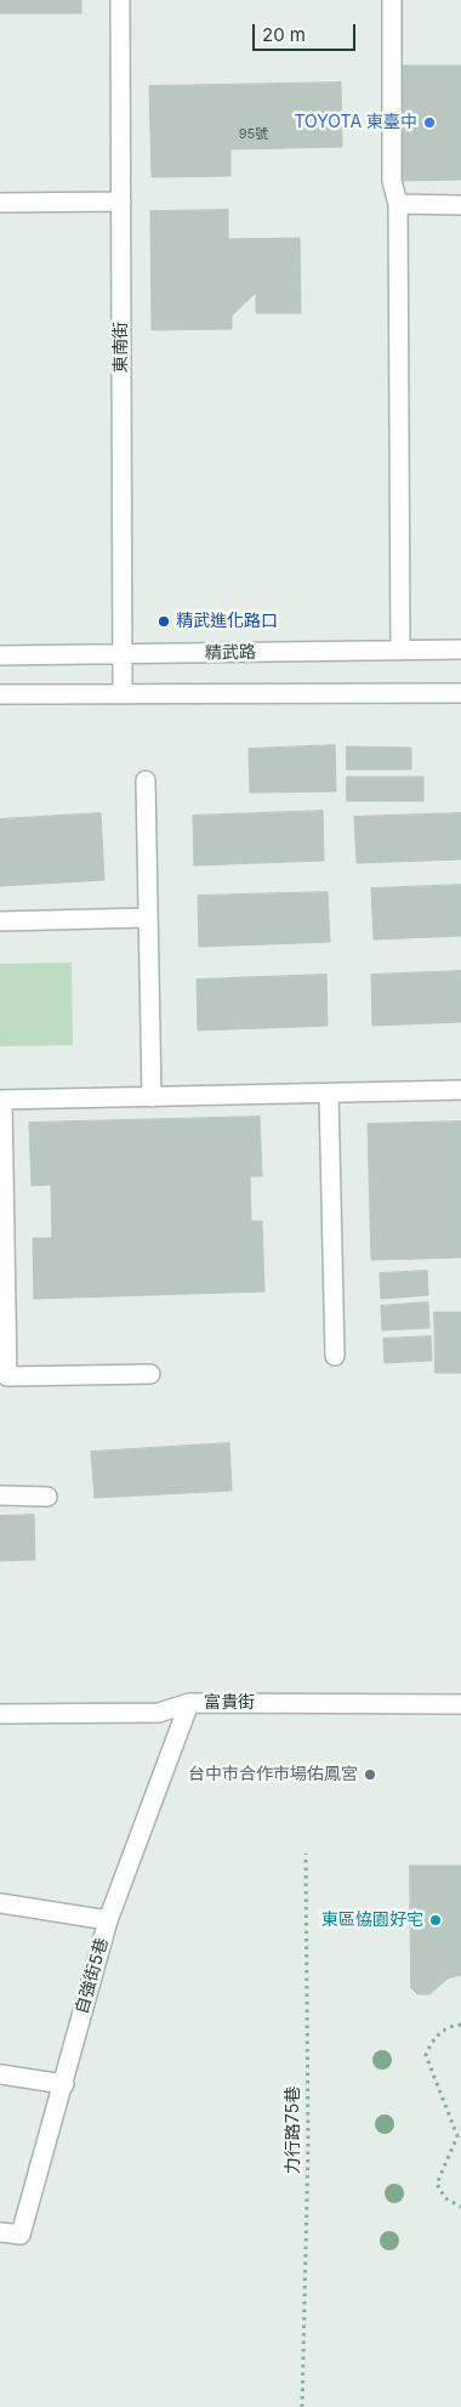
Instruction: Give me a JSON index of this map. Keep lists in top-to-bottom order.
{
  "streets": {
    "street": [
      "東南街",
      "精武路",
      "富貴街",
      "自強街5巷"
    ],
    "path": ["力行路75巷"]
  },
  "crossings": [
    ["東南街", "精武路"],
    ["富貴街", "自強街5巷"]
  ],
  "places": [
    "TOYOTA 東臺中",
    "精武進化路口",
    "台中市合作市場佑鳳宮",
    "東區恊園好宅"
  ],
  "house_numbers": ["95號"],
  "scale_bar": "20 m"
}
